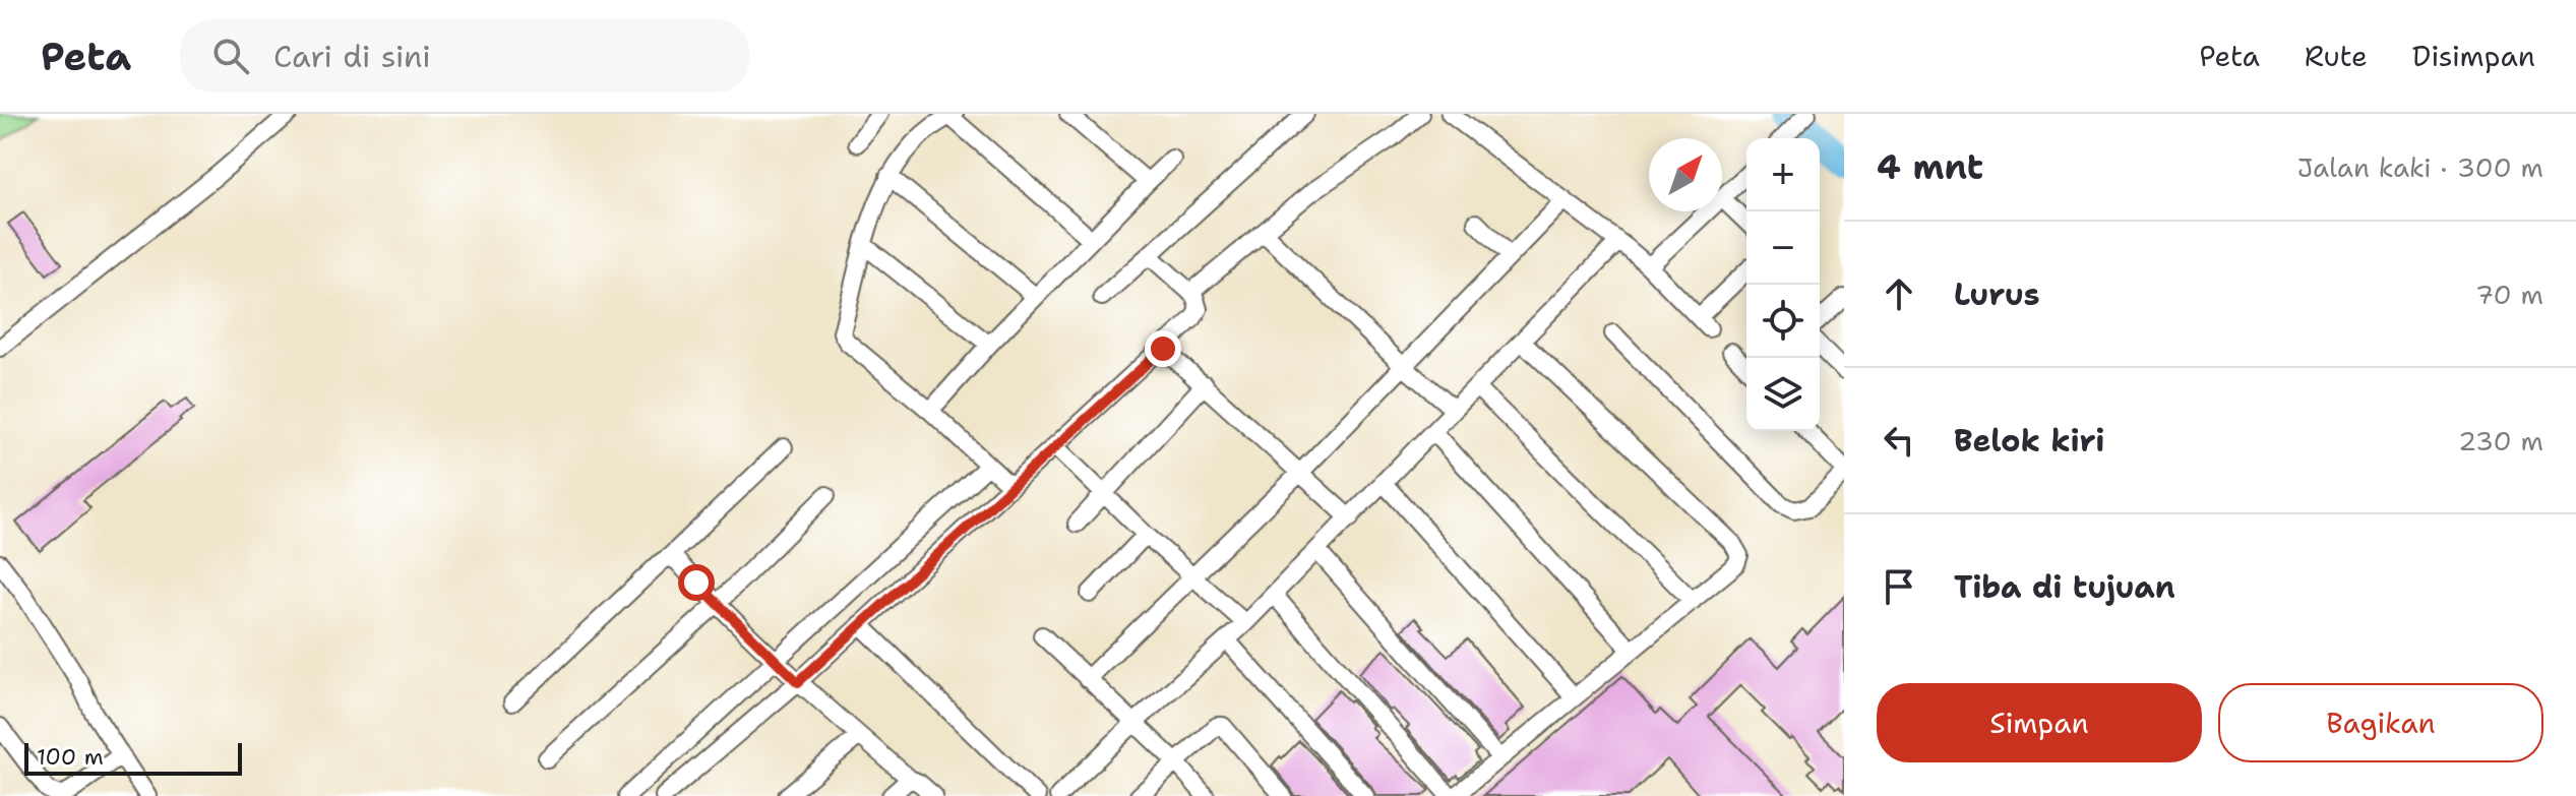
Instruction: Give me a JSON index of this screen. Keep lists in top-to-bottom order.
{
  "scale_bar": "100 m",
  "north": "top right",
  "page": {
    "header": "Peta",
    "search": "Cari di sini",
    "nav": ["Peta", "Rute", "Disimpan"],
    "heading": ["4 mnt", "Jalan kaki · 300 m"],
    "map_buttons": ["+", "−"],
    "list": [
      ["Lurus", "70 m"],
      ["Belok kiri", "230 m"],
      "Tiba di tujuan"
    ],
    "buttons": ["Simpan", "Bagikan"],
    "scale": "100 m"
  }
}
